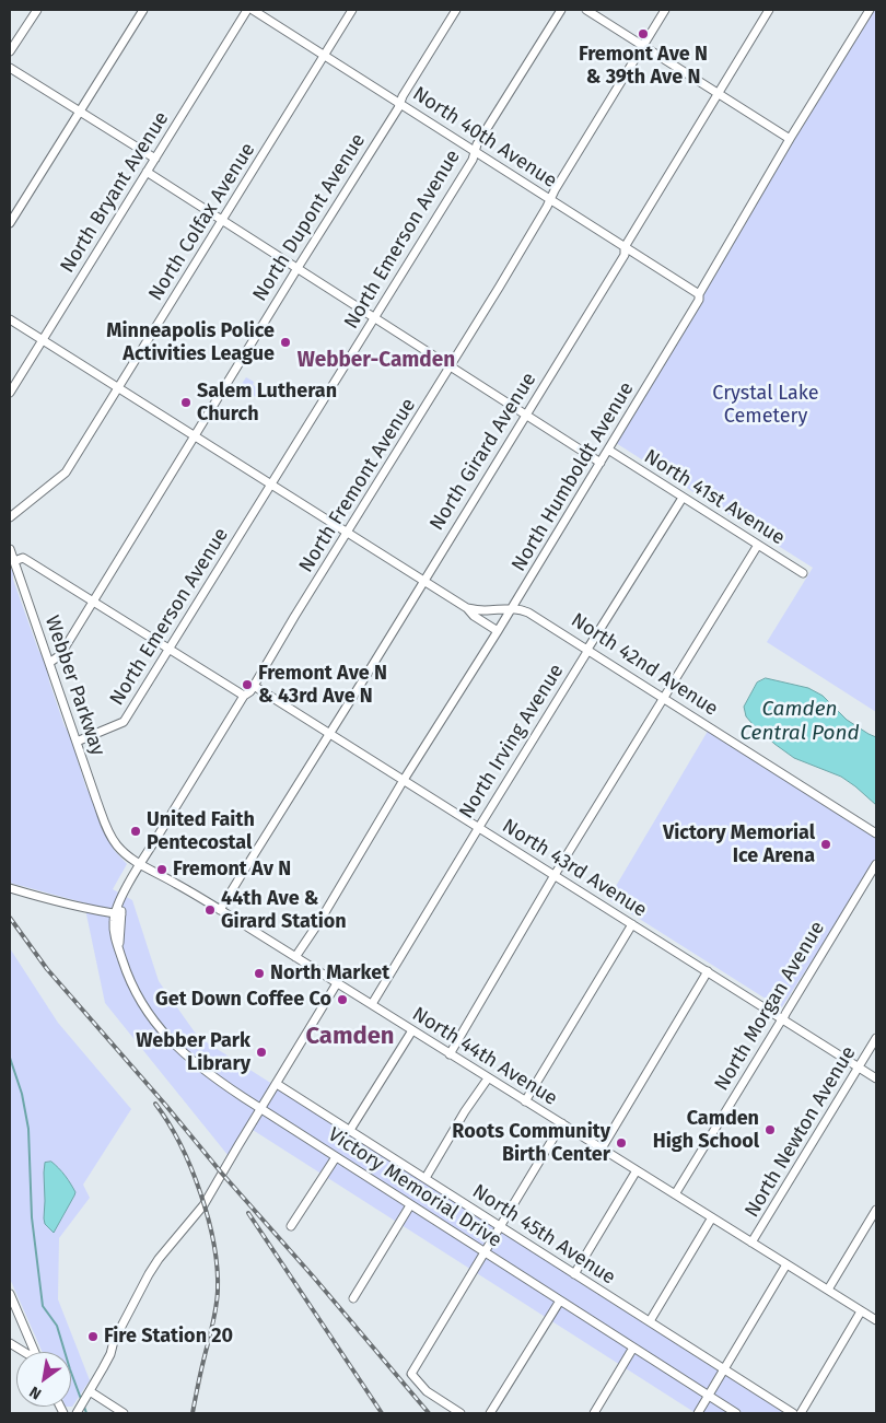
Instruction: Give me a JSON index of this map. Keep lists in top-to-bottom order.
{
  "streets": {
    "street": [
      "North 40th Avenue",
      "North Bryant Avenue",
      "North Dupont Avenue",
      "North Colfax Avenue",
      "North Emerson Avenue",
      "North Girard Avenue",
      "North Humboldt Avenue",
      "North Fremont Avenue",
      "North 41st Avenue",
      "North 42nd Avenue",
      "Webber Parkway",
      "North Irving Avenue",
      "North 43rd Avenue",
      "North Morgan Avenue",
      "North 44th Avenue",
      "North Newton Avenue",
      "Victory Memorial Drive",
      "North 45th Avenue"
    ]
  },
  "crossings": [
    ["North 40th Avenue", "North Dupont Avenue"],
    ["North 40th Avenue", "North Colfax Avenue"],
    ["North 40th Avenue", "North Emerson Avenue"],
    ["North 40th Avenue", "North Girard Avenue"],
    ["North 40th Avenue", "North Humboldt Avenue"],
    ["North 40th Avenue", "North Fremont Avenue"],
    ["North Bryant Avenue", "North 42nd Avenue"],
    ["North Dupont Avenue", "North 42nd Avenue"],
    ["North Dupont Avenue", "Webber Parkway"],
    ["North Colfax Avenue", "North 42nd Avenue"],
    ["North Emerson Avenue", "North 42nd Avenue"],
    ["North Emerson Avenue", "Webber Parkway"],
    ["North Girard Avenue", "North 42nd Avenue"],
    ["North Girard Avenue", "North 43rd Avenue"],
    ["North Girard Avenue", "North 44th Avenue"],
    ["North Humboldt Avenue", "North 41st Avenue"],
    ["North Humboldt Avenue", "North 42nd Avenue"],
    ["North Humboldt Avenue", "North 43rd Avenue"],
    ["North Humboldt Avenue", "North 44th Avenue"],
    ["North Fremont Avenue", "North 42nd Avenue"],
    ["North Fremont Avenue", "North 43rd Avenue"],
    ["North Fremont Avenue", "North 44th Avenue"],
    ["North Fremont Avenue", "Victory Memorial Drive"],
    ["North 41st Avenue", "North Irving Avenue"],
    ["North 42nd Avenue", "North Irving Avenue"],
    ["Webber Parkway", "North 44th Avenue"],
    ["North Irving Avenue", "North 43rd Avenue"],
    ["North Irving Avenue", "North 44th Avenue"],
    ["North 43rd Avenue", "North Morgan Avenue"],
    ["North 43rd Avenue", "North Newton Avenue"],
    ["North Morgan Avenue", "North 44th Avenue"],
    ["North 44th Avenue", "North Newton Avenue"]
  ],
  "districts": ["Webber-Camden", "Camden"],
  "water": ["Camden Central Pond"],
  "parks": ["Crystal Lake Cemetery"],
  "places": [
    "Fremont Ave N & 39th Ave N",
    "Minneapolis Police Activities League",
    "Salem Lutheran Church",
    "Fremont Ave N & 43rd Ave N",
    "United Faith Pentecostal",
    "Victory Memorial Ice Arena",
    "Fremont Av N",
    "44th Ave & Girard Station",
    "North Market",
    "Get Down Coffee Co",
    "Webber Park Library",
    "Camden High School",
    "Roots Community Birth Center",
    "Fire Station 20"
  ],
  "north": "bottom left"
}
